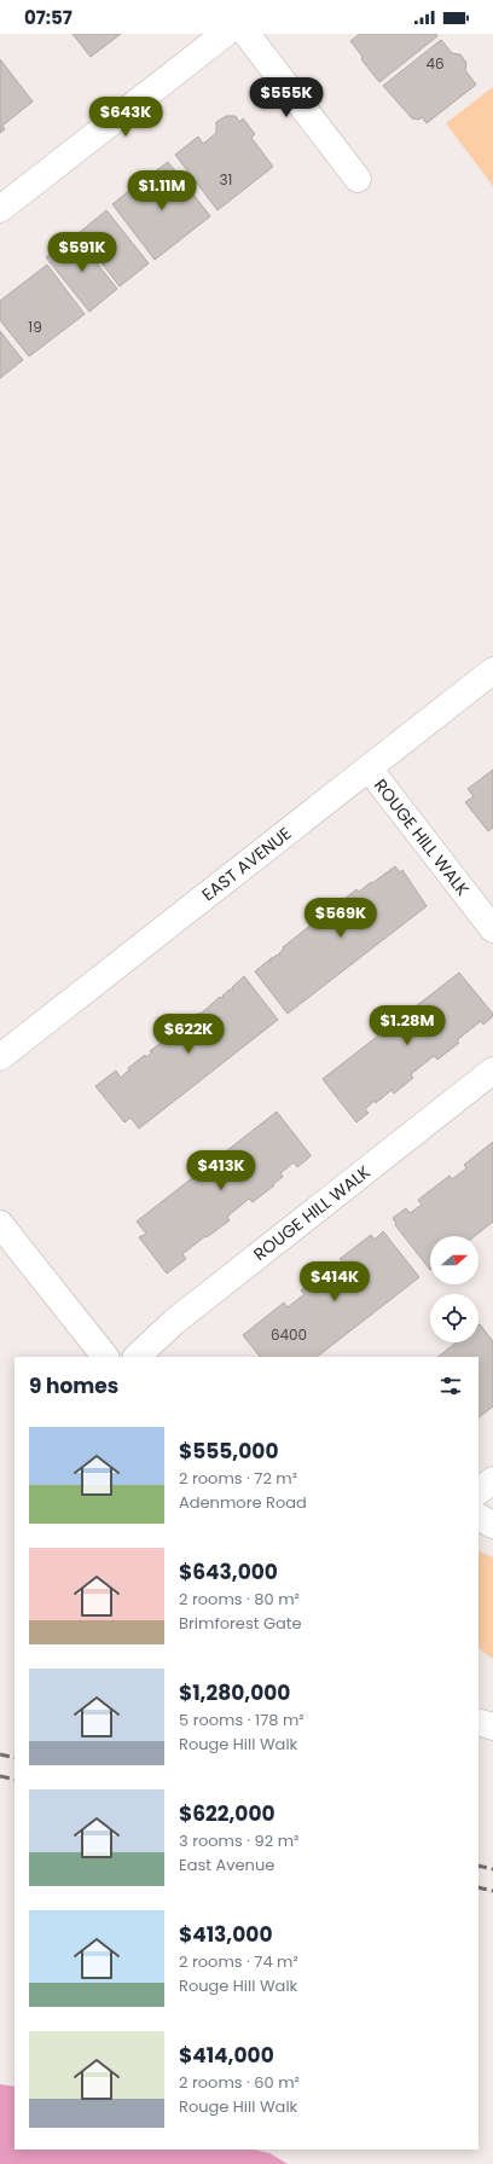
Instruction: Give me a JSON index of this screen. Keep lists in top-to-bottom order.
{
  "streets": {
    "street": ["ROUGE HILL WALK", "EAST AVENUE"]
  },
  "crossings": [
    ["ROUGE HILL WALK", "EAST AVENUE"]
  ],
  "house_numbers": [
    "46",
    "31",
    "19",
    "6400"
  ],
  "north": "right",
  "page": {
    "status": "07:57",
    "price": [
      "$555K",
      "$643K",
      "$1.11M",
      "$591K",
      "$569K",
      "$1.28M",
      "$622K",
      "$413K",
      "$414K"
    ],
    "heading": "9 homes",
    "list": [
      {
        "name": "$555,000",
        "note": "2 rooms · 72 m² · Adenmore Road"
      },
      {
        "name": "$643,000",
        "note": "2 rooms · 80 m² · Brimforest Gate"
      },
      {
        "name": "$1,280,000",
        "note": "5 rooms · 178 m² · Rouge Hill Walk"
      },
      {
        "name": "$622,000",
        "note": "3 rooms · 92 m² · East Avenue"
      },
      {
        "name": "$413,000",
        "note": "2 rooms · 74 m² · Rouge Hill Walk"
      },
      {
        "name": "$414,000",
        "note": "2 rooms · 60 m² · Rouge Hill Walk"
      }
    ]
  }
}
